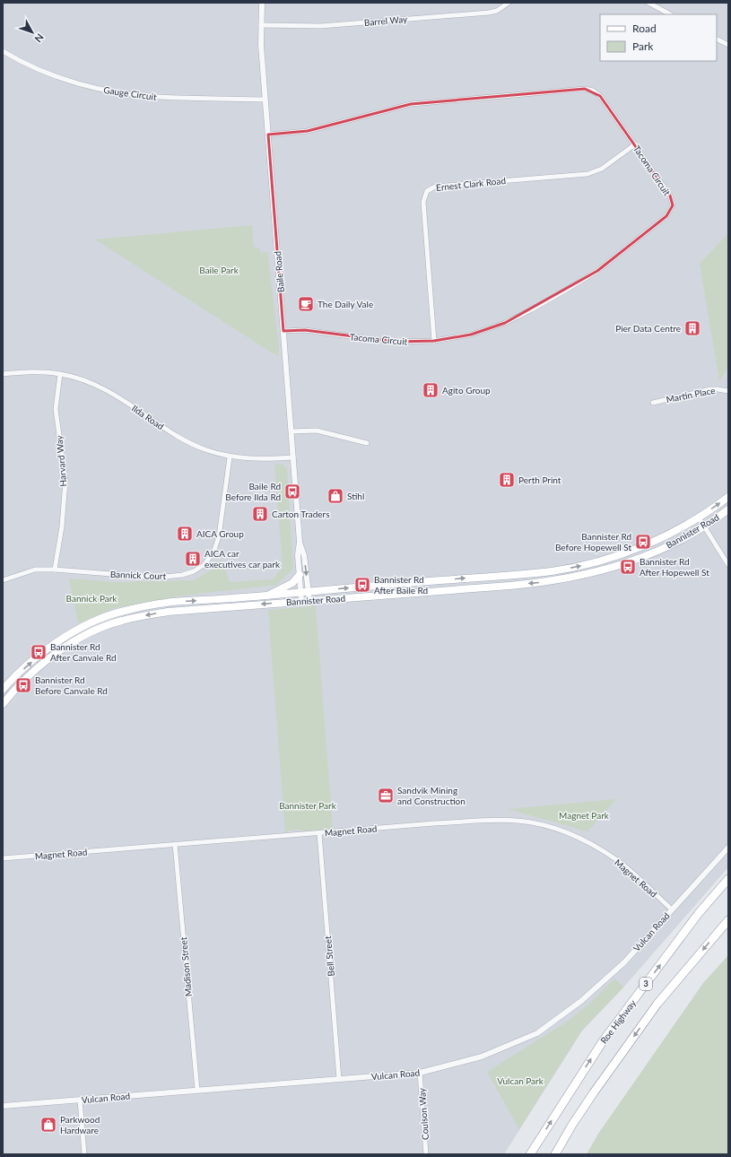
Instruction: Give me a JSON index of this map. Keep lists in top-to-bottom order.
{
  "streets": {
    "highway": ["3", "Roe Highway"],
    "main road": ["Bannister Road"],
    "street": [
      "Barrel Way",
      "Gauge Circuit",
      "Tacoma Circuit",
      "Ernest Clark Road",
      "Baile Road",
      "Martin Place",
      "Ilda Road",
      "Harvard Way",
      "Bannick Court",
      "Magnet Road",
      "Vulcan Road",
      "Bell Street",
      "Madison Street",
      "Coulson Way"
    ]
  },
  "crossings": [
    ["Barrel Way", "Baile Road"],
    ["Gauge Circuit", "Baile Road"],
    ["Tacoma Circuit", "Ernest Clark Road"],
    ["Tacoma Circuit", "Baile Road"],
    ["Baile Road", "Ilda Road"],
    ["Baile Road", "Bannister Road"],
    ["Ilda Road", "Harvard Way"],
    ["Ilda Road", "Bannick Court"],
    ["Harvard Way", "Bannick Court"],
    ["Magnet Road", "Vulcan Road"],
    ["Magnet Road", "Bell Street"],
    ["Magnet Road", "Madison Street"],
    ["Vulcan Road", "Bell Street"],
    ["Vulcan Road", "Madison Street"],
    ["Vulcan Road", "Coulson Way"]
  ],
  "parks": [
    "Baile Park",
    "Bannick Park",
    "Bannister Park",
    "Magnet Park",
    "Vulcan Park"
  ],
  "places": {
    "cafe": ["The Daily Vale"],
    "building": [
      "Pier Data Centre",
      "Agito Group",
      "Perth Print",
      "Carton Traders",
      "AICA Group",
      "AICA car executives car park"
    ],
    "bus stop": [
      "Baile Rd Before Ilda Rd",
      "Bannister Rd Before Hopewell St",
      "Bannister Rd After Hopewell St",
      "Bannister Rd After Baile Rd",
      "Bannister Rd After Canvale Rd",
      "Bannister Rd Before Canvale Rd"
    ],
    "shop": ["Stihl", "Parkwood Hardware"],
    "office": ["Sandvik Mining and Construction"]
  },
  "legend": ["Road", "Park"],
  "north": "bottom right"
}
